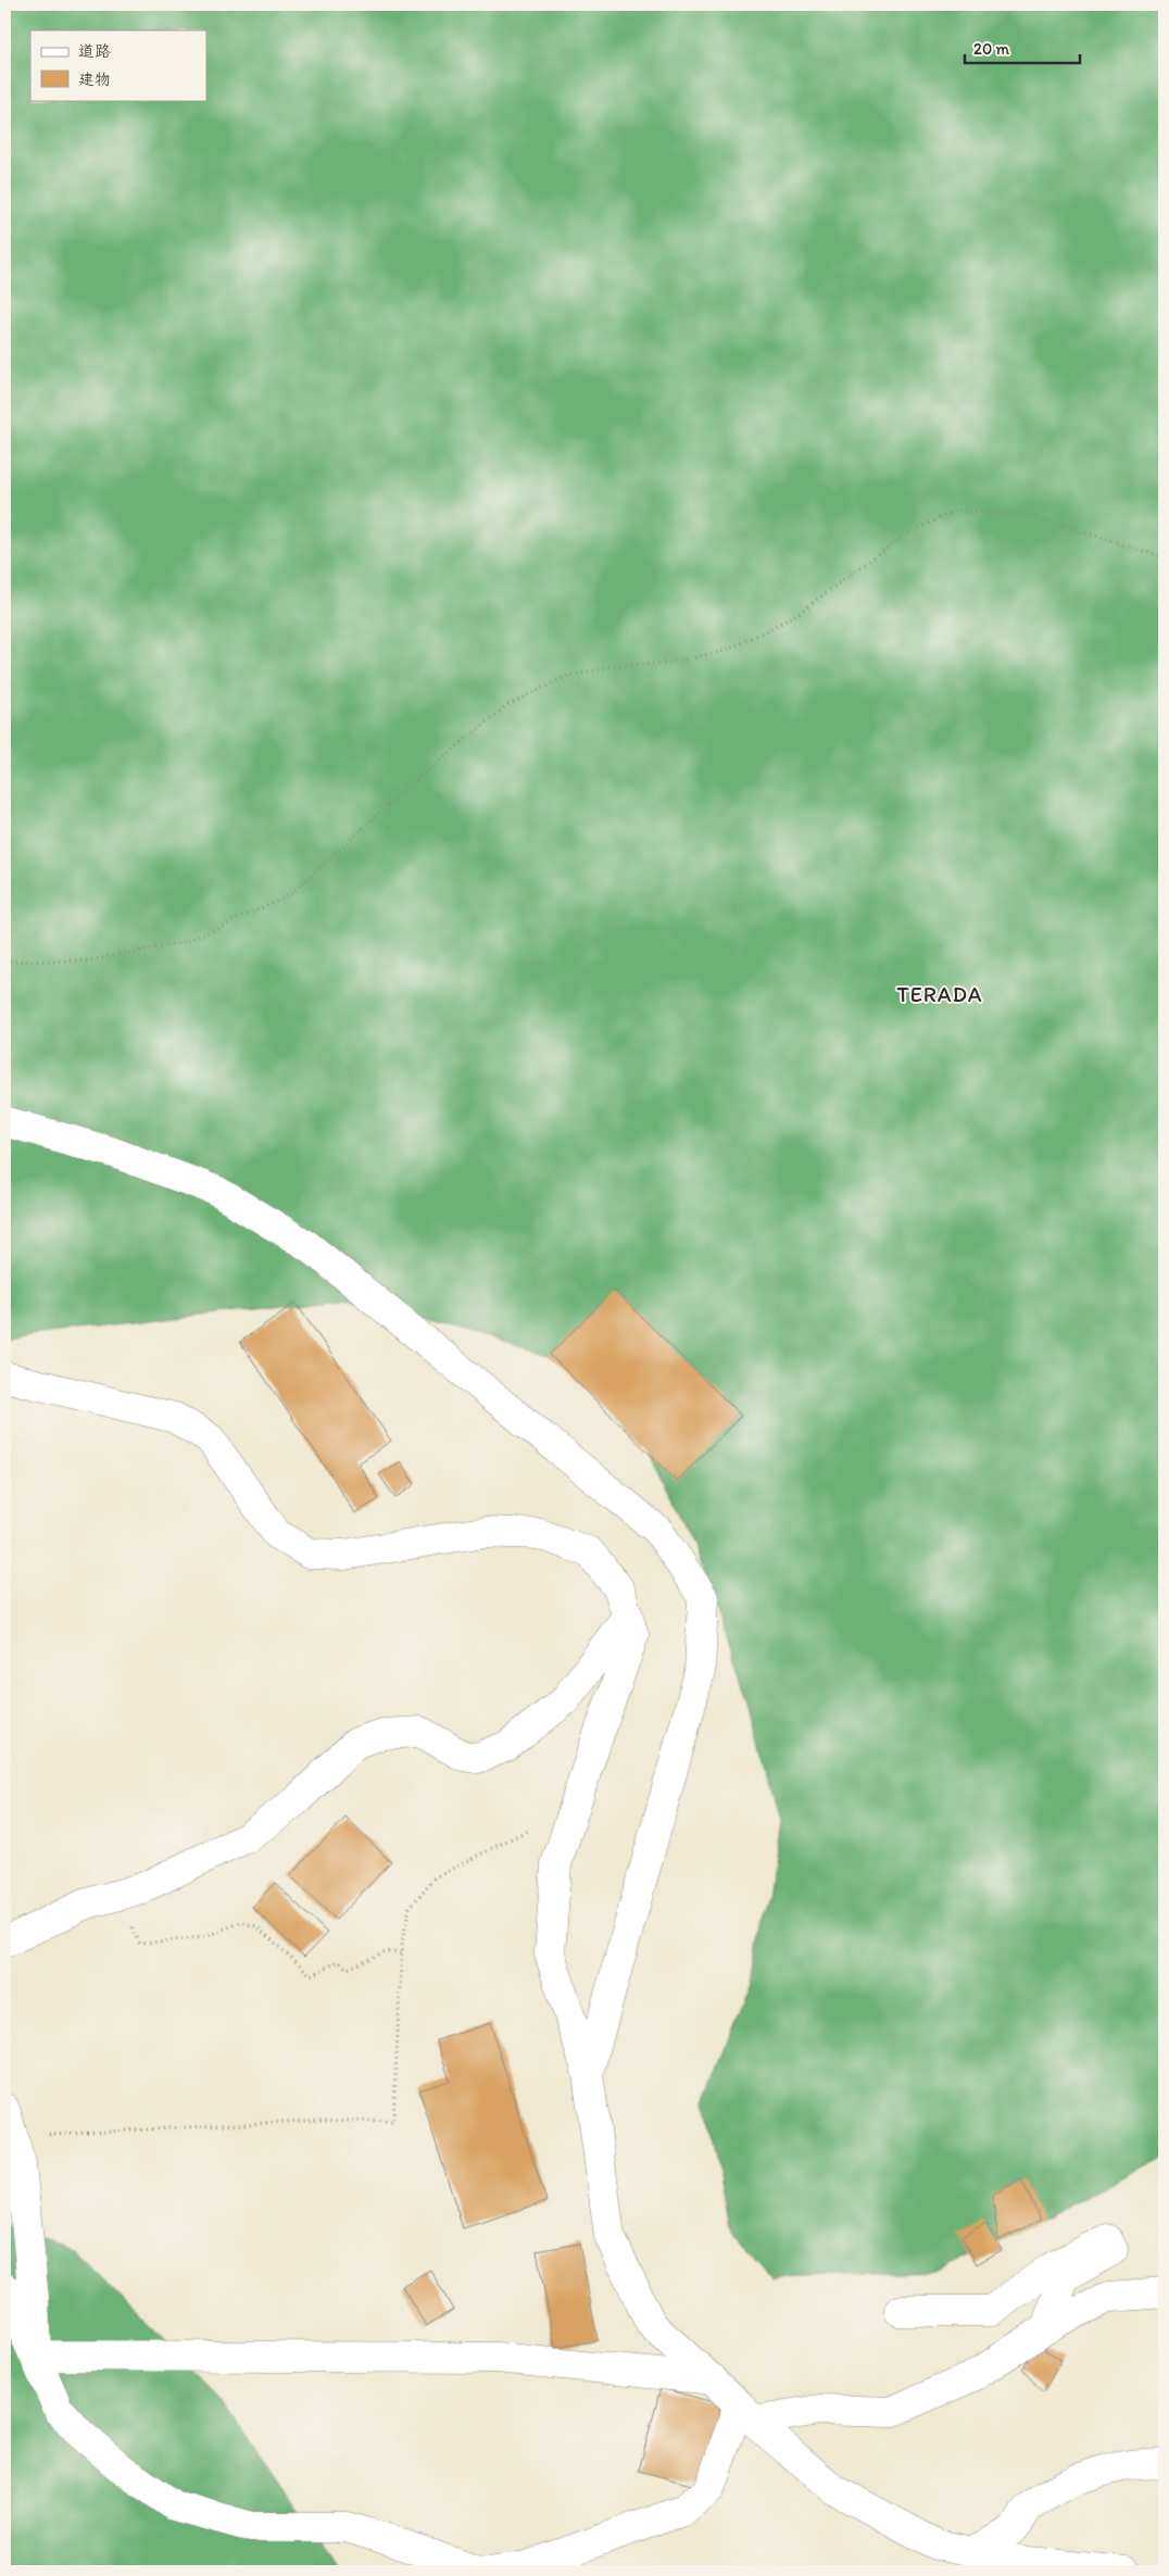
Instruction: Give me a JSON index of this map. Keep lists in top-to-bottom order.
{
  "districts": ["TERADA"],
  "legend": ["道路", "建物"],
  "scale_bar": "20 m"
}
